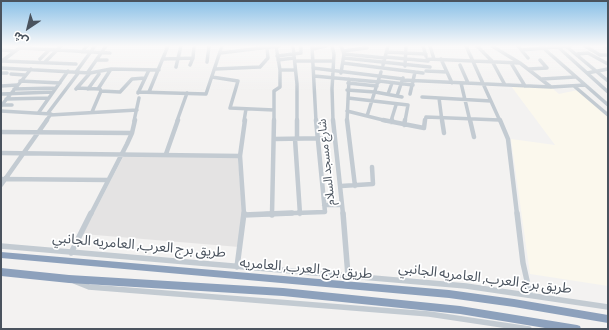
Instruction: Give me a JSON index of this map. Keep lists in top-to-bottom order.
{
  "streets": {
    "highway": ["طريق برج العرب, العامريه"],
    "street": ["شارع مسجد السلام", "طريق برج العرب, العامريه الجانبي"]
  },
  "crossings": [
    ["شارع مسجد السلام", "طريق برج العرب, العامريه الجانبي"]
  ],
  "north": "bottom left"
}
